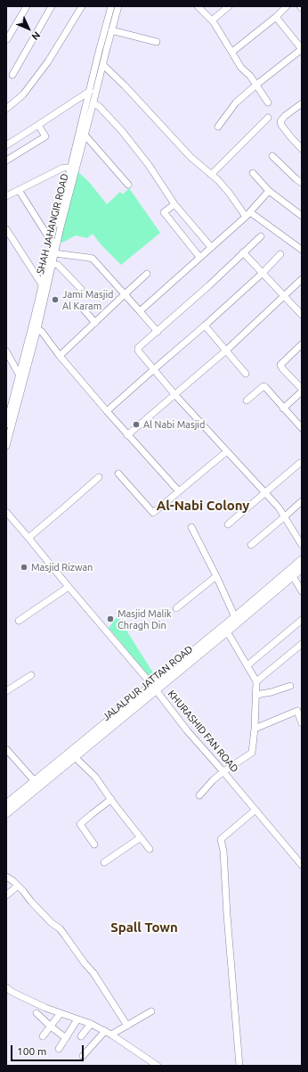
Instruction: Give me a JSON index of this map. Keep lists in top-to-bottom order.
{
  "streets": {
    "main road": ["JALALPUR JATTAN ROAD"],
    "street": ["SHAH JAHANGIR ROAD", "KHURASHID FAN ROAD"]
  },
  "crossings": [
    ["JALALPUR JATTAN ROAD", "KHURASHID FAN ROAD"]
  ],
  "districts": ["Al-Nabi Colony", "Spall Town"],
  "places": [
    "Jami Masjid Al Karam",
    "Al Nabi Masjid",
    "Masjid Rizwan",
    "Masjid Malik Chragh Din"
  ],
  "scale_bar": "100 m",
  "north": "bottom right"
}
